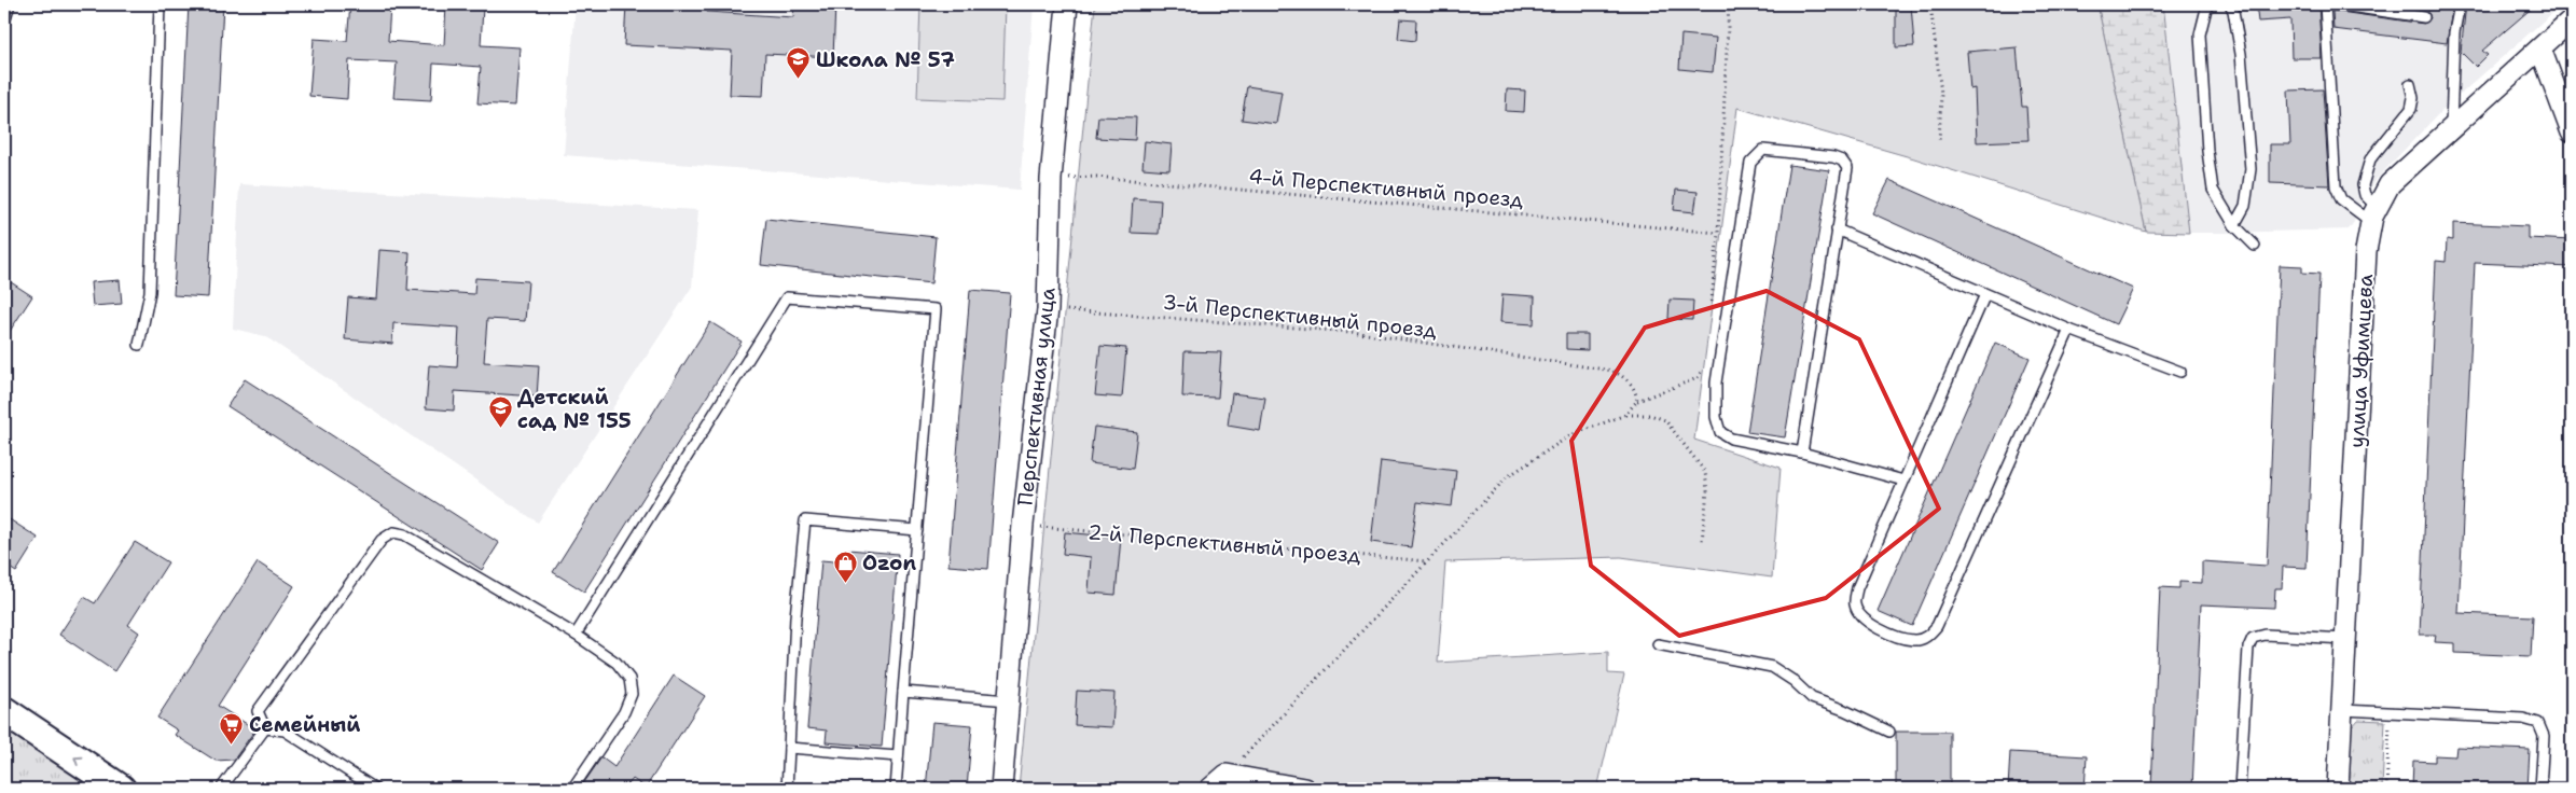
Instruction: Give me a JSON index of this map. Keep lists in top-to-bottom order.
{
  "streets": {
    "street": ["улица Уфимцева", "Перспективная улица"],
    "path": ["4-й Перспективный проезд", "3-й Перспективный проезд", "2-й Перспективный проезд"]
  },
  "crossings": [
    ["4-й Перспективный проезд", "Перспективная улица"],
    ["3-й Перспективный проезд", "Перспективная улица"],
    ["Перспективная улица", "2-й Перспективный проезд"]
  ],
  "places": {
    "school or university": ["Школа № 57", "Детский сад № 155"],
    "shop": ["Ozon"],
    "supermarket": ["Семейный"]
  }
}
